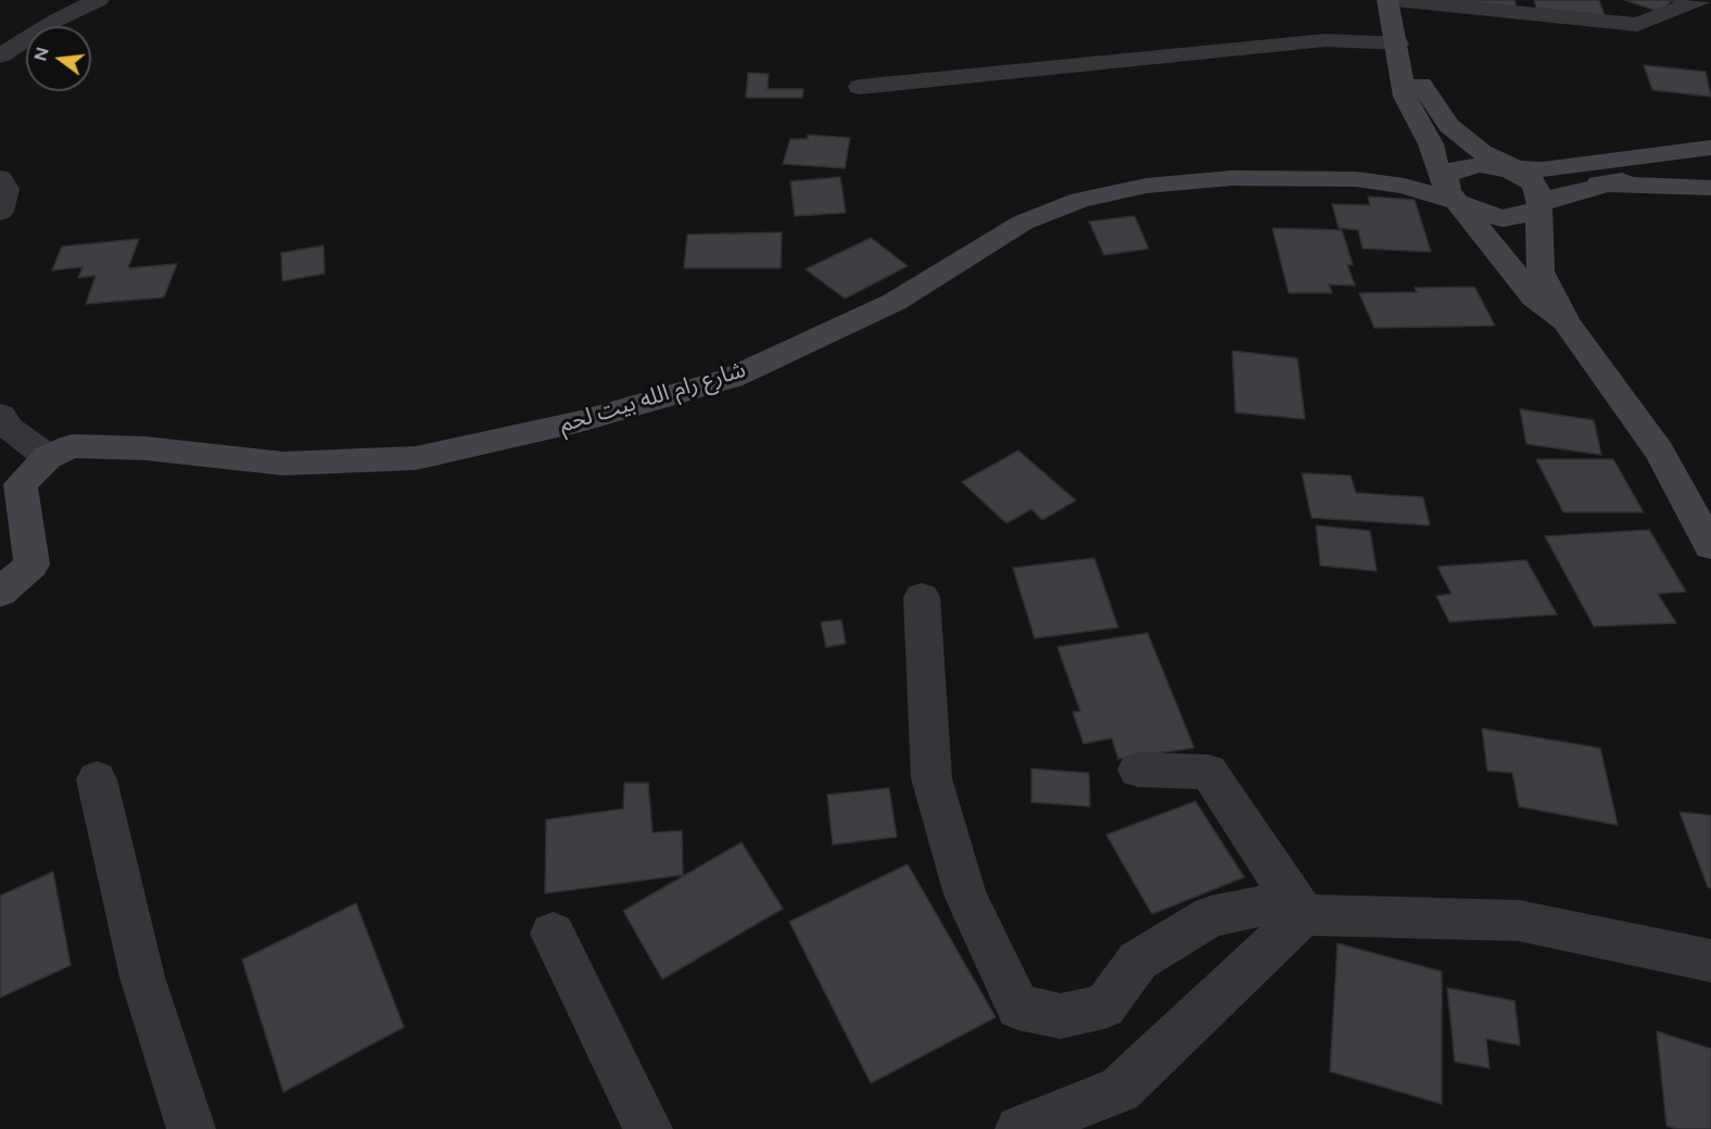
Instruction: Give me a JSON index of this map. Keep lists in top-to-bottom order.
{
  "streets": {
    "main road": ["شارع رام الله بيت لحم"]
  },
  "north": "left"
}
